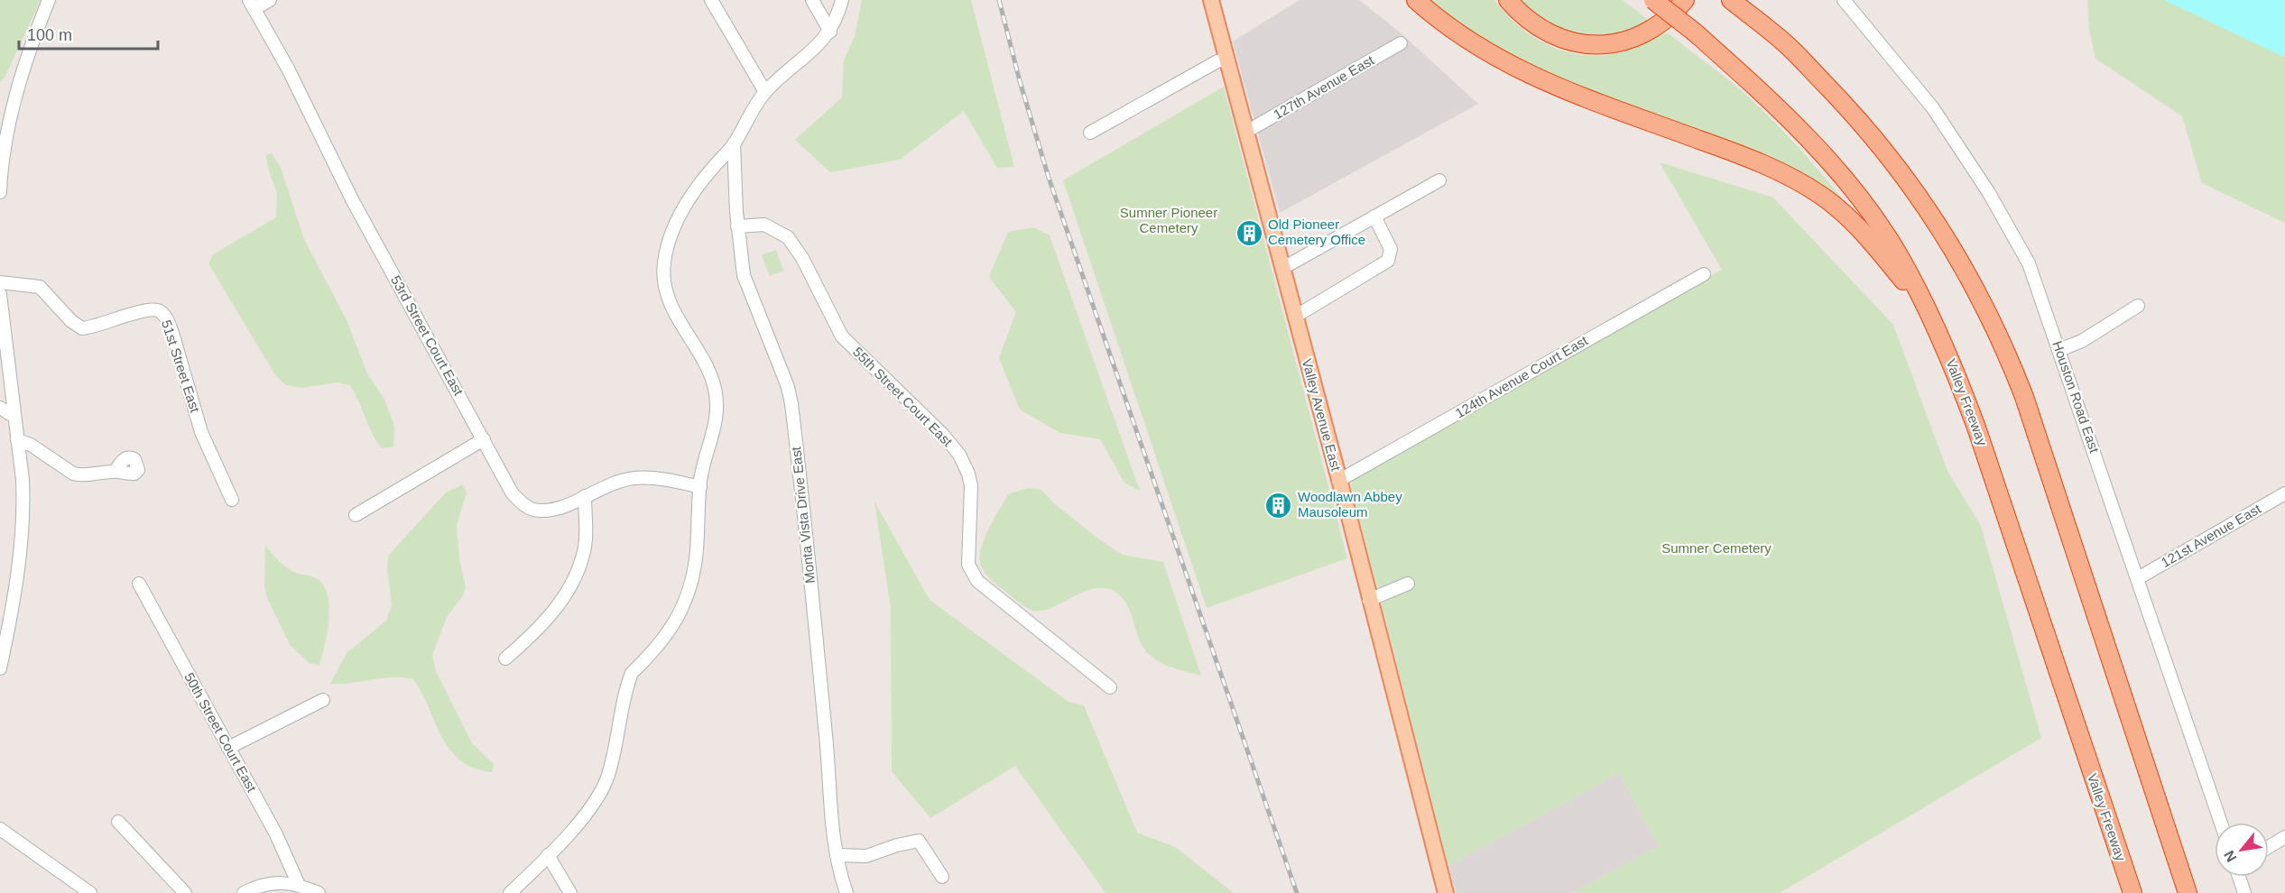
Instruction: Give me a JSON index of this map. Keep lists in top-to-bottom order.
{
  "streets": {
    "highway": ["Valley Freeway"],
    "main road": ["Valley Avenue East"],
    "street": [
      "127th Avenue East",
      "53rd Street Court East",
      "51st Street East",
      "124th Avenue Court East",
      "55th Street Court East",
      "Houston Road East",
      "Monta Vista Drive East",
      "121st Avenue East",
      "50th Street Court East"
    ]
  },
  "crossings": [
    ["127th Avenue East", "Valley Avenue East"],
    ["124th Avenue Court East", "Valley Avenue East"],
    ["55th Street Court East", "Monta Vista Drive East"],
    ["Houston Road East", "121st Avenue East"]
  ],
  "parks": ["Sumner Pioneer Cemetery", "Sumner Cemetery"],
  "places": {
    "building": ["Old Pioneer Cemetery Office", "Woodlawn Abbey Mausoleum"]
  },
  "scale_bar": "100 m",
  "north": "bottom left"
}
